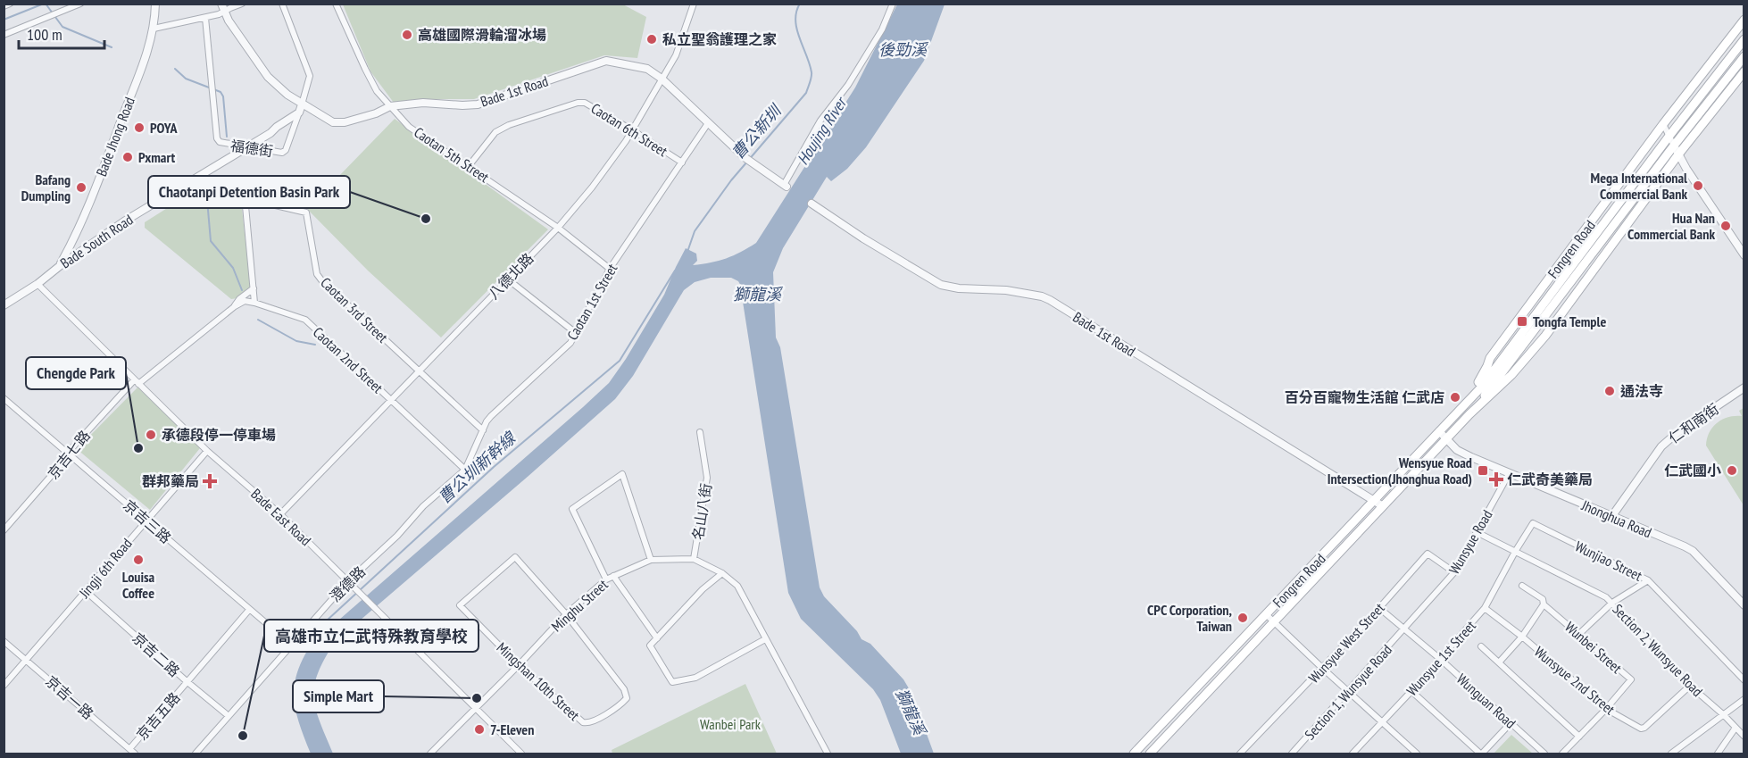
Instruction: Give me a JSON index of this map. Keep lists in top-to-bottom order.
{
  "streets": {
    "main road": ["Fongren Road"],
    "street": [
      "Bade 1st Road",
      "Caotan 6th Street",
      "Bade Jhong Road",
      "福德街",
      "Caotan 5th Street",
      "Bade South Road",
      "八德北路",
      "Caotan 1st Street",
      "Caotan 3rd Street",
      "Caotan 2nd Street",
      "仁和南街",
      "京吉七路",
      "名山八街",
      "Bade East Road",
      "Jhonghua Road",
      "京吉三路",
      "Wunsyue Road",
      "Wunjiao Street",
      "Jingji 6th Road",
      "澄德路",
      "Minghu Street",
      "Wunsyue West Street",
      "Wunbei Street",
      "Section 2, Wunsyue Road",
      "京吉二路",
      "Wunsyue 1st Street",
      "Wunsyue 2nd Street",
      "Mingshan 10th Street",
      "Section 1, Wunsyue Road",
      "京吉一路",
      "Wunguan Road",
      "京吉五路"
    ]
  },
  "crossings": [
    ["Bade 1st Road", "福德街"],
    ["Bade 1st Road", "Caotan 5th Street"],
    ["Bade 1st Road", "Fongren Road"],
    ["Bade 1st Road", "八德北路"],
    ["Bade 1st Road", "Caotan 1st Street"],
    ["Caotan 6th Street", "Caotan 5th Street"],
    ["Caotan 6th Street", "八德北路"],
    ["Caotan 6th Street", "Caotan 1st Street"],
    ["Bade Jhong Road", "Bade South Road"],
    ["福德街", "Bade South Road"],
    ["Caotan 5th Street", "八德北路"],
    ["Caotan 5th Street", "Caotan 1st Street"],
    ["Bade South Road", "Bade East Road"],
    ["Fongren Road", "Jhonghua Road"],
    ["八德北路", "Caotan 3rd Street"],
    ["八德北路", "Caotan 2nd Street"],
    ["八德北路", "Bade East Road"],
    ["Caotan 1st Street", "Caotan 3rd Street"],
    ["Caotan 1st Street", "Caotan 2nd Street"],
    ["Caotan 1st Street", "澄德路"],
    ["Caotan 2nd Street", "京吉七路"],
    ["Caotan 2nd Street", "Bade East Road"],
    ["Caotan 2nd Street", "澄德路"],
    ["仁和南街", "Jhonghua Road"],
    ["京吉七路", "Bade East Road"],
    ["京吉七路", "京吉三路"],
    ["名山八街", "Minghu Street"],
    ["Bade East Road", "Jingji 6th Road"],
    ["Bade East Road", "澄德路"],
    ["Bade East Road", "Minghu Street"],
    ["Jhonghua Road", "Wunsyue Road"],
    ["京吉三路", "Jingji 6th Road"],
    ["京吉三路", "澄德路"],
    ["京吉三路", "京吉五路"],
    ["Wunsyue Road", "Wunsyue West Street"],
    ["Wunsyue Road", "Section 2, Wunsyue Road"],
    ["Wunsyue Road", "Section 1, Wunsyue Road"],
    ["Wunsyue Road", "Wunguan Road"],
    ["Wunjiao Street", "Section 2, Wunsyue Road"],
    ["Wunjiao Street", "Wunsyue 1st Street"],
    ["Jingji 6th Road", "京吉二路"],
    ["Jingji 6th Road", "京吉一路"],
    ["澄德路", "京吉二路"],
    ["Minghu Street", "Mingshan 10th Street"],
    ["Wunsyue West Street", "Wunguan Road"],
    ["Wunbei Street", "Wunsyue 2nd Street"],
    ["Section 2, Wunsyue Road", "Wunsyue 1st Street"],
    ["Section 2, Wunsyue Road", "Wunsyue 2nd Street"],
    ["京吉二路", "京吉五路"],
    ["Wunsyue 1st Street", "Wunsyue 2nd Street"],
    ["Wunsyue 1st Street", "Wunguan Road"],
    ["Section 1, Wunsyue Road", "Wunguan Road"],
    ["京吉一路", "京吉五路"]
  ],
  "water": [
    "後勁溪",
    "Houjing River",
    "曹公新圳",
    "獅龍溪",
    "曹公圳新幹線"
  ],
  "parks": ["Wanbei Park"],
  "places": {
    "other": [
      "高雄國際滑輪溜冰場",
      "私立聖翁護理之家",
      "POYA",
      "Pxmart",
      "Mega International Commercial Bank",
      "Bafang Dumpling",
      "Chaotanpi Detention Basin Park",
      "Hua Nan Commercial Bank",
      "通法寺",
      "百分百寵物生活館 仁武店",
      "承德段停一停車場",
      "Chengde Park",
      "仁武國小",
      "Louisa Coffee",
      "CPC Corporation, Taiwan",
      "Simple Mart",
      "7-Eleven",
      "高雄市立仁武特殊教育學校"
    ],
    "transit": ["Tongfa Temple", "Wensyue Road Intersection(Jhonghua Road)"],
    "health": ["仁武奇美藥局", "群邦藥局"]
  },
  "scale_bar": "100 m"
}
